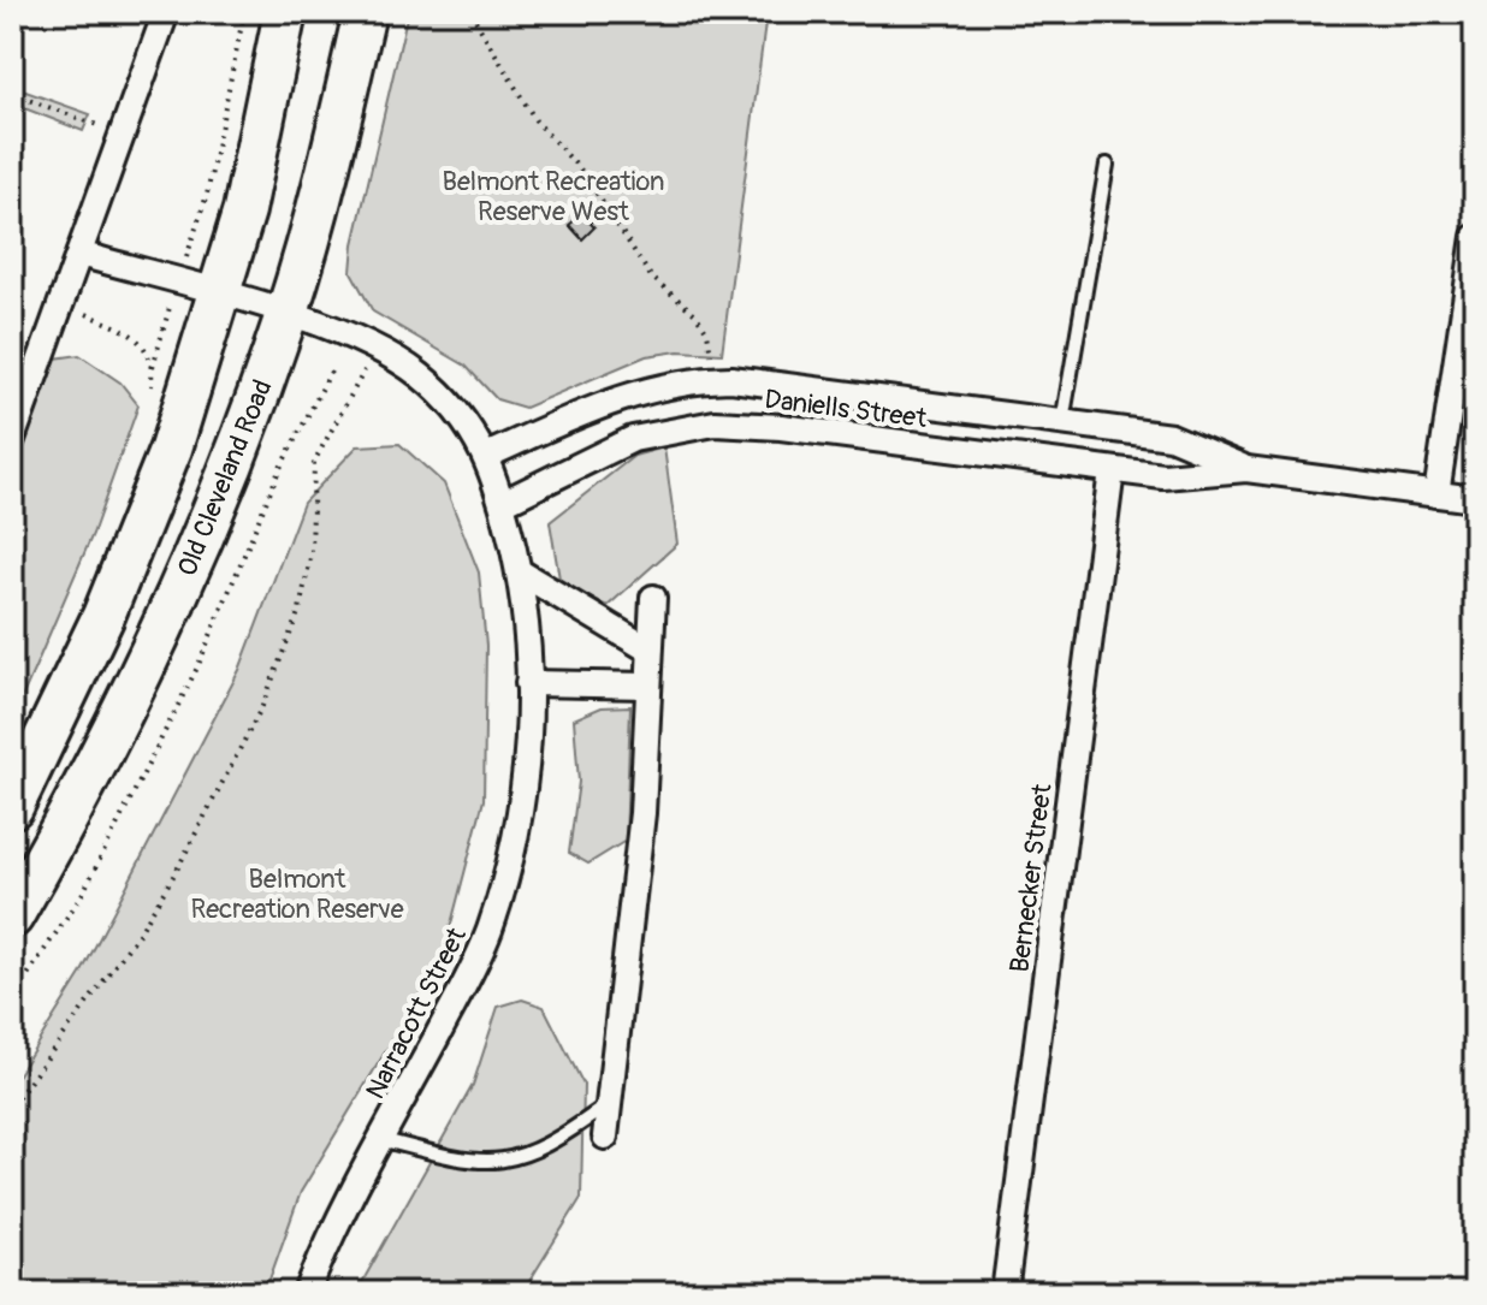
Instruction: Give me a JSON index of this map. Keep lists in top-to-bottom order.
{
  "streets": {
    "highway": ["Old Cleveland Road"],
    "street": ["Daniells Street", "Bernecker Street", "Narracott Street"]
  },
  "crossings": [
    ["Daniells Street", "Bernecker Street"],
    ["Daniells Street", "Narracott Street"]
  ],
  "parks": ["Belmont Recreation Reserve West", "Belmont Recreation Reserve"]
}
